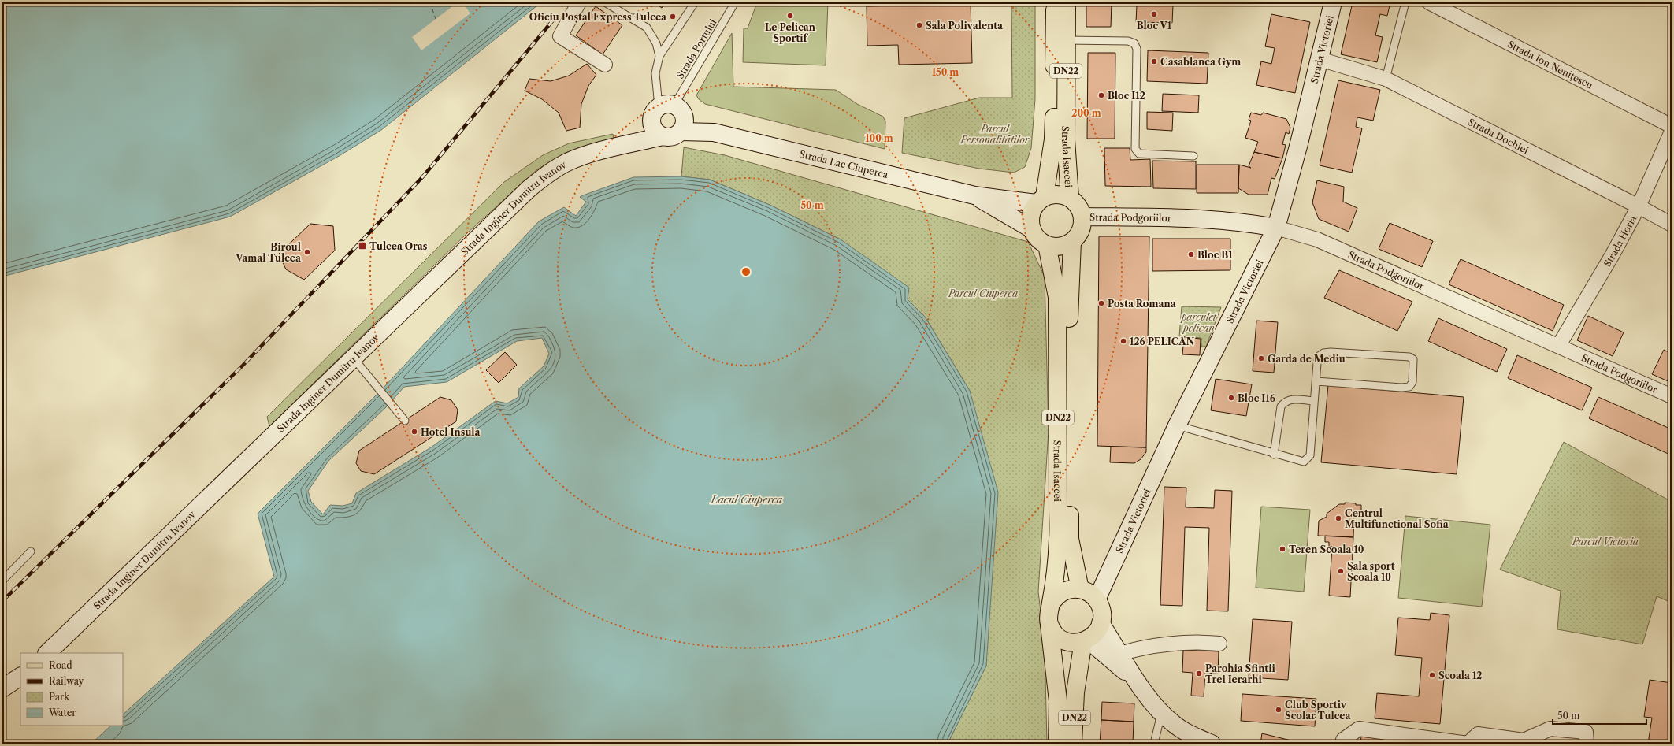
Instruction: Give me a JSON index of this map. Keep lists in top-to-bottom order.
{
  "streets": {
    "main road": ["DN22", "Strada Isaccei"],
    "street": [
      "Strada Victoriei",
      "Strada Ion Nenițescu",
      "Strada Dochiei",
      "Strada Lac Ciuperca",
      "Strada Inginer Dumitru Ivanov",
      "Strada Podgoriilor",
      "Strada Horia"
    ],
    "lane": ["Strada Portului"]
  },
  "crossings": [
    ["Strada Portului", "Strada Lac Ciuperca"],
    ["Strada Victoriei", "DN22"],
    ["Strada Victoriei", "Strada Dochiei"],
    ["Strada Victoriei", "Strada Isaccei"],
    ["Strada Victoriei", "Strada Podgoriilor"],
    ["DN22", "Strada Isaccei"],
    ["Strada Dochiei", "Strada Horia"],
    ["Strada Isaccei", "Strada Lac Ciuperca"],
    ["Strada Isaccei", "Strada Podgoriilor"],
    ["Strada Lac Ciuperca", "Strada Inginer Dumitru Ivanov"],
    ["Strada Lac Ciuperca", "Strada Podgoriilor"],
    ["Strada Podgoriilor", "Strada Horia"]
  ],
  "water": ["Lacul Ciuperca"],
  "parks": [
    "Parcul Personalităților",
    "Parcul Ciuperca",
    "parculet pelican",
    "Parcul Victoria"
  ],
  "places": {
    "other": [
      "Bloc V1",
      "Le Pelican Sportif",
      "Oficiu Poștal Express Tulcea",
      "Sala Polivalenta",
      "Casablanca Gym",
      "Bloc I12",
      "Biroul Vamal Tulcea",
      "Bloc B1",
      "Posta Romana",
      "126 PELICAN",
      "Garda de Mediu",
      "Bloc I16",
      "Hotel Insula",
      "Centrul Multifunctional Sofia",
      "Teren Scoala 10",
      "Sala sport Scoala 10",
      "Parohia Sfintii Trei Ierarhi",
      "Scoala 12",
      "Club Sportiv Scolar Tulcea"
    ],
    "transit": ["Tulcea Oraș"]
  },
  "legend": [
    "Road",
    "Railway",
    "Park",
    "Water"
  ],
  "scale_bar": "50 m",
  "rings": [
    "150 m",
    "200 m",
    "100 m",
    "50 m"
  ]
}
